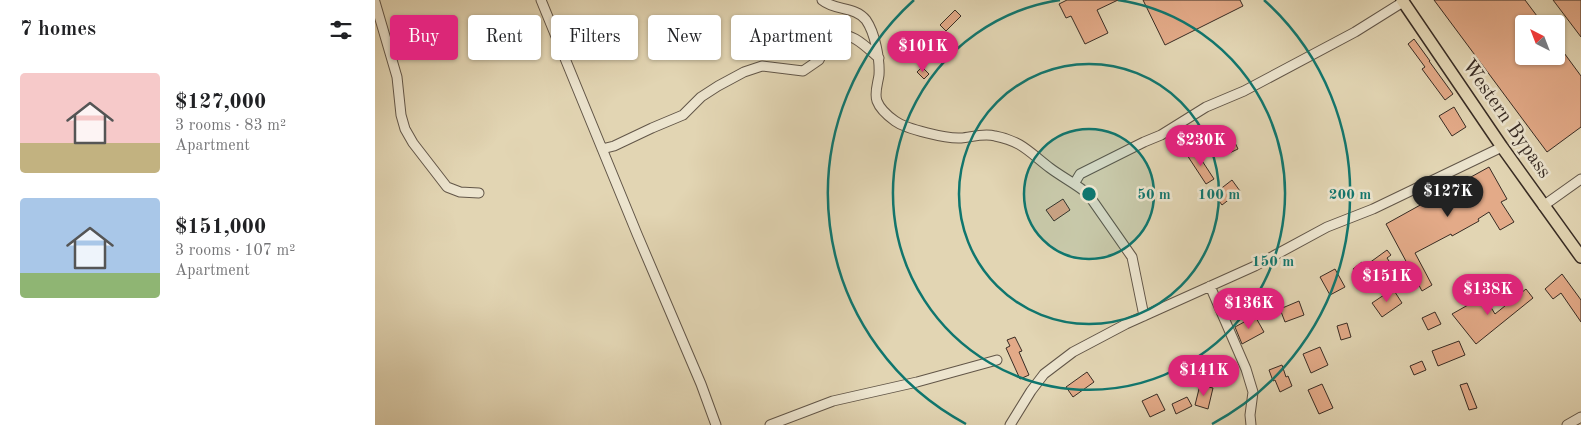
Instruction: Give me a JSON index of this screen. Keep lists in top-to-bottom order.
{
  "streets": {
    "main road": ["Western Bypass"]
  },
  "north": "top left",
  "page": {
    "heading": "7 homes",
    "chip": [
      "Buy",
      "Rent",
      "Filters",
      "New",
      "Apartment"
    ],
    "price": [
      "$101K",
      "$230K",
      "$127K",
      "$151K",
      "$138K",
      "$136K",
      "$141K"
    ],
    "list": [
      {
        "name": "$127,000",
        "note": "3 rooms · 83 m² · Apartment"
      },
      {
        "name": "$151,000",
        "note": "3 rooms · 107 m² · Apartment"
      }
    ]
  },
  "rings": [
    "50 m",
    "100 m",
    "200 m",
    "150 m"
  ]
}
